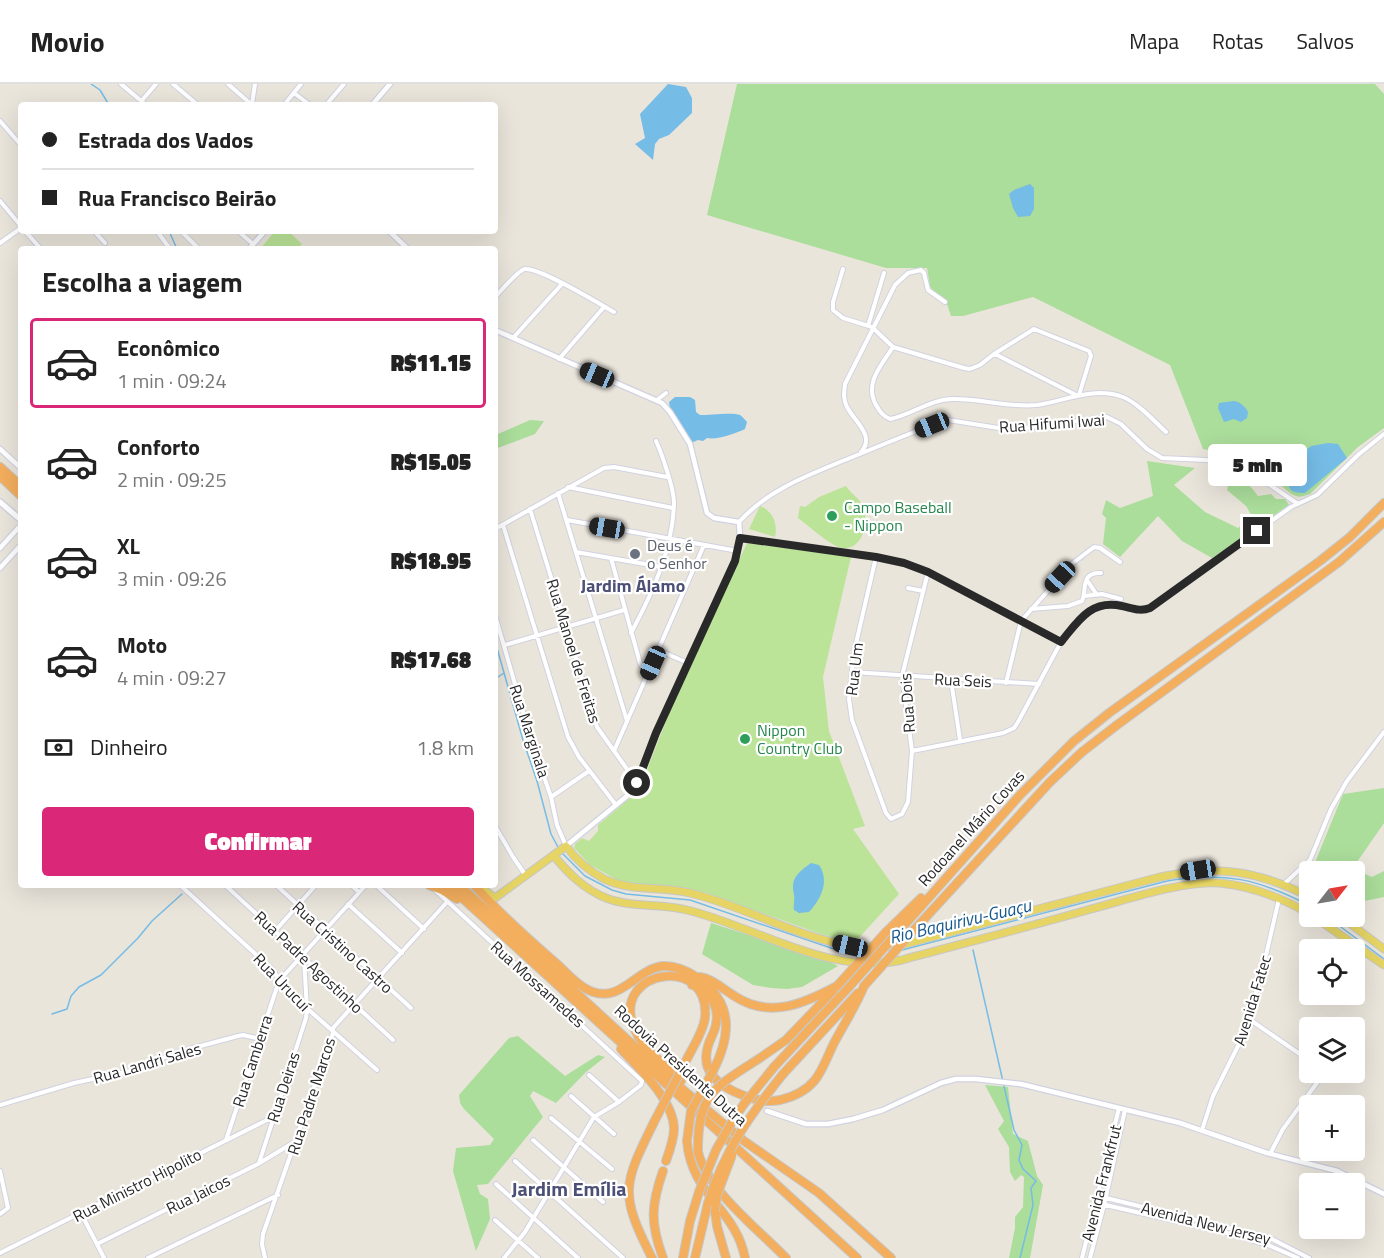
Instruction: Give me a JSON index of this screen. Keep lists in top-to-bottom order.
{
  "streets": {
    "highway": ["Rodoanel Mário Covas", "Rodovia Presidente Dutra"],
    "street": [
      "Rua Hifumi Iwai",
      "Rua Manoel de Freitas",
      "Rua Um",
      "Rua Seis",
      "Rua Dois",
      "Rua Marginala",
      "Rua Cristino Castro",
      "Rua Padre Agostinho",
      "Rua Urucuí",
      "Rua Mossamedes",
      "Avenida Fatec",
      "Rua Camberra",
      "Rua Landri Sales",
      "Rua Deiras",
      "Rua Padre Marcos",
      "Avenida Frankfrut",
      "Rua Ministro Hipolito",
      "Rua Jaicos",
      "Avenida New Jersey"
    ]
  },
  "crossings": [
    ["Rua Um", "Rua Seis"],
    ["Rua Um", "Rua Dois"],
    ["Rua Seis", "Rua Dois"],
    ["Rua Cristino Castro", "Rua Padre Marcos"],
    ["Rua Padre Agostinho", "Rua Padre Marcos"],
    ["Rua Urucuí", "Rua Camberra"],
    ["Rua Urucuí", "Rua Deiras"],
    ["Rua Urucuí", "Rua Padre Marcos"],
    ["Rua Mossamedes", "Rua Padre Marcos"],
    ["Rua Camberra", "Rua Landri Sales"],
    ["Rua Camberra", "Rua Ministro Hipolito"],
    ["Rua Deiras", "Rua Ministro Hipolito"],
    ["Rua Deiras", "Rua Jaicos"],
    ["Rua Padre Marcos", "Rua Jaicos"],
    ["Avenida Frankfrut", "Avenida New Jersey"]
  ],
  "districts": ["Jardim Álamo", "Jardim Emília"],
  "water": ["Rio Baquirivu-Guaçu"],
  "places": ["Campo Baseball - Nippon", "Deus é o Senhor", "Nippon Country Club"],
  "north": "top right",
  "page": {
    "header": "Movio",
    "nav": ["Mapa", "Rotas", "Salvos"],
    "banner": ["Estrada dos Vados", "Rua Francisco Beirão"],
    "heading": "Escolha a viagem",
    "list": [
      {
        "name": "Econômico",
        "note": "1 min · 09:24",
        "value": "R$11.15"
      },
      {
        "name": "Conforto",
        "note": "2 min · 09:25",
        "value": "R$15.05"
      },
      {
        "name": "XL",
        "note": "3 min · 09:26",
        "value": "R$18.95"
      },
      {
        "name": "Moto",
        "note": "4 min · 09:27",
        "value": "R$17.68"
      }
    ],
    "bubble": "5 min",
    "pay": ["Dinheiro", "1.8 km"],
    "buttons": "Confirmar",
    "map_buttons": ["+", "−"]
  }
}
